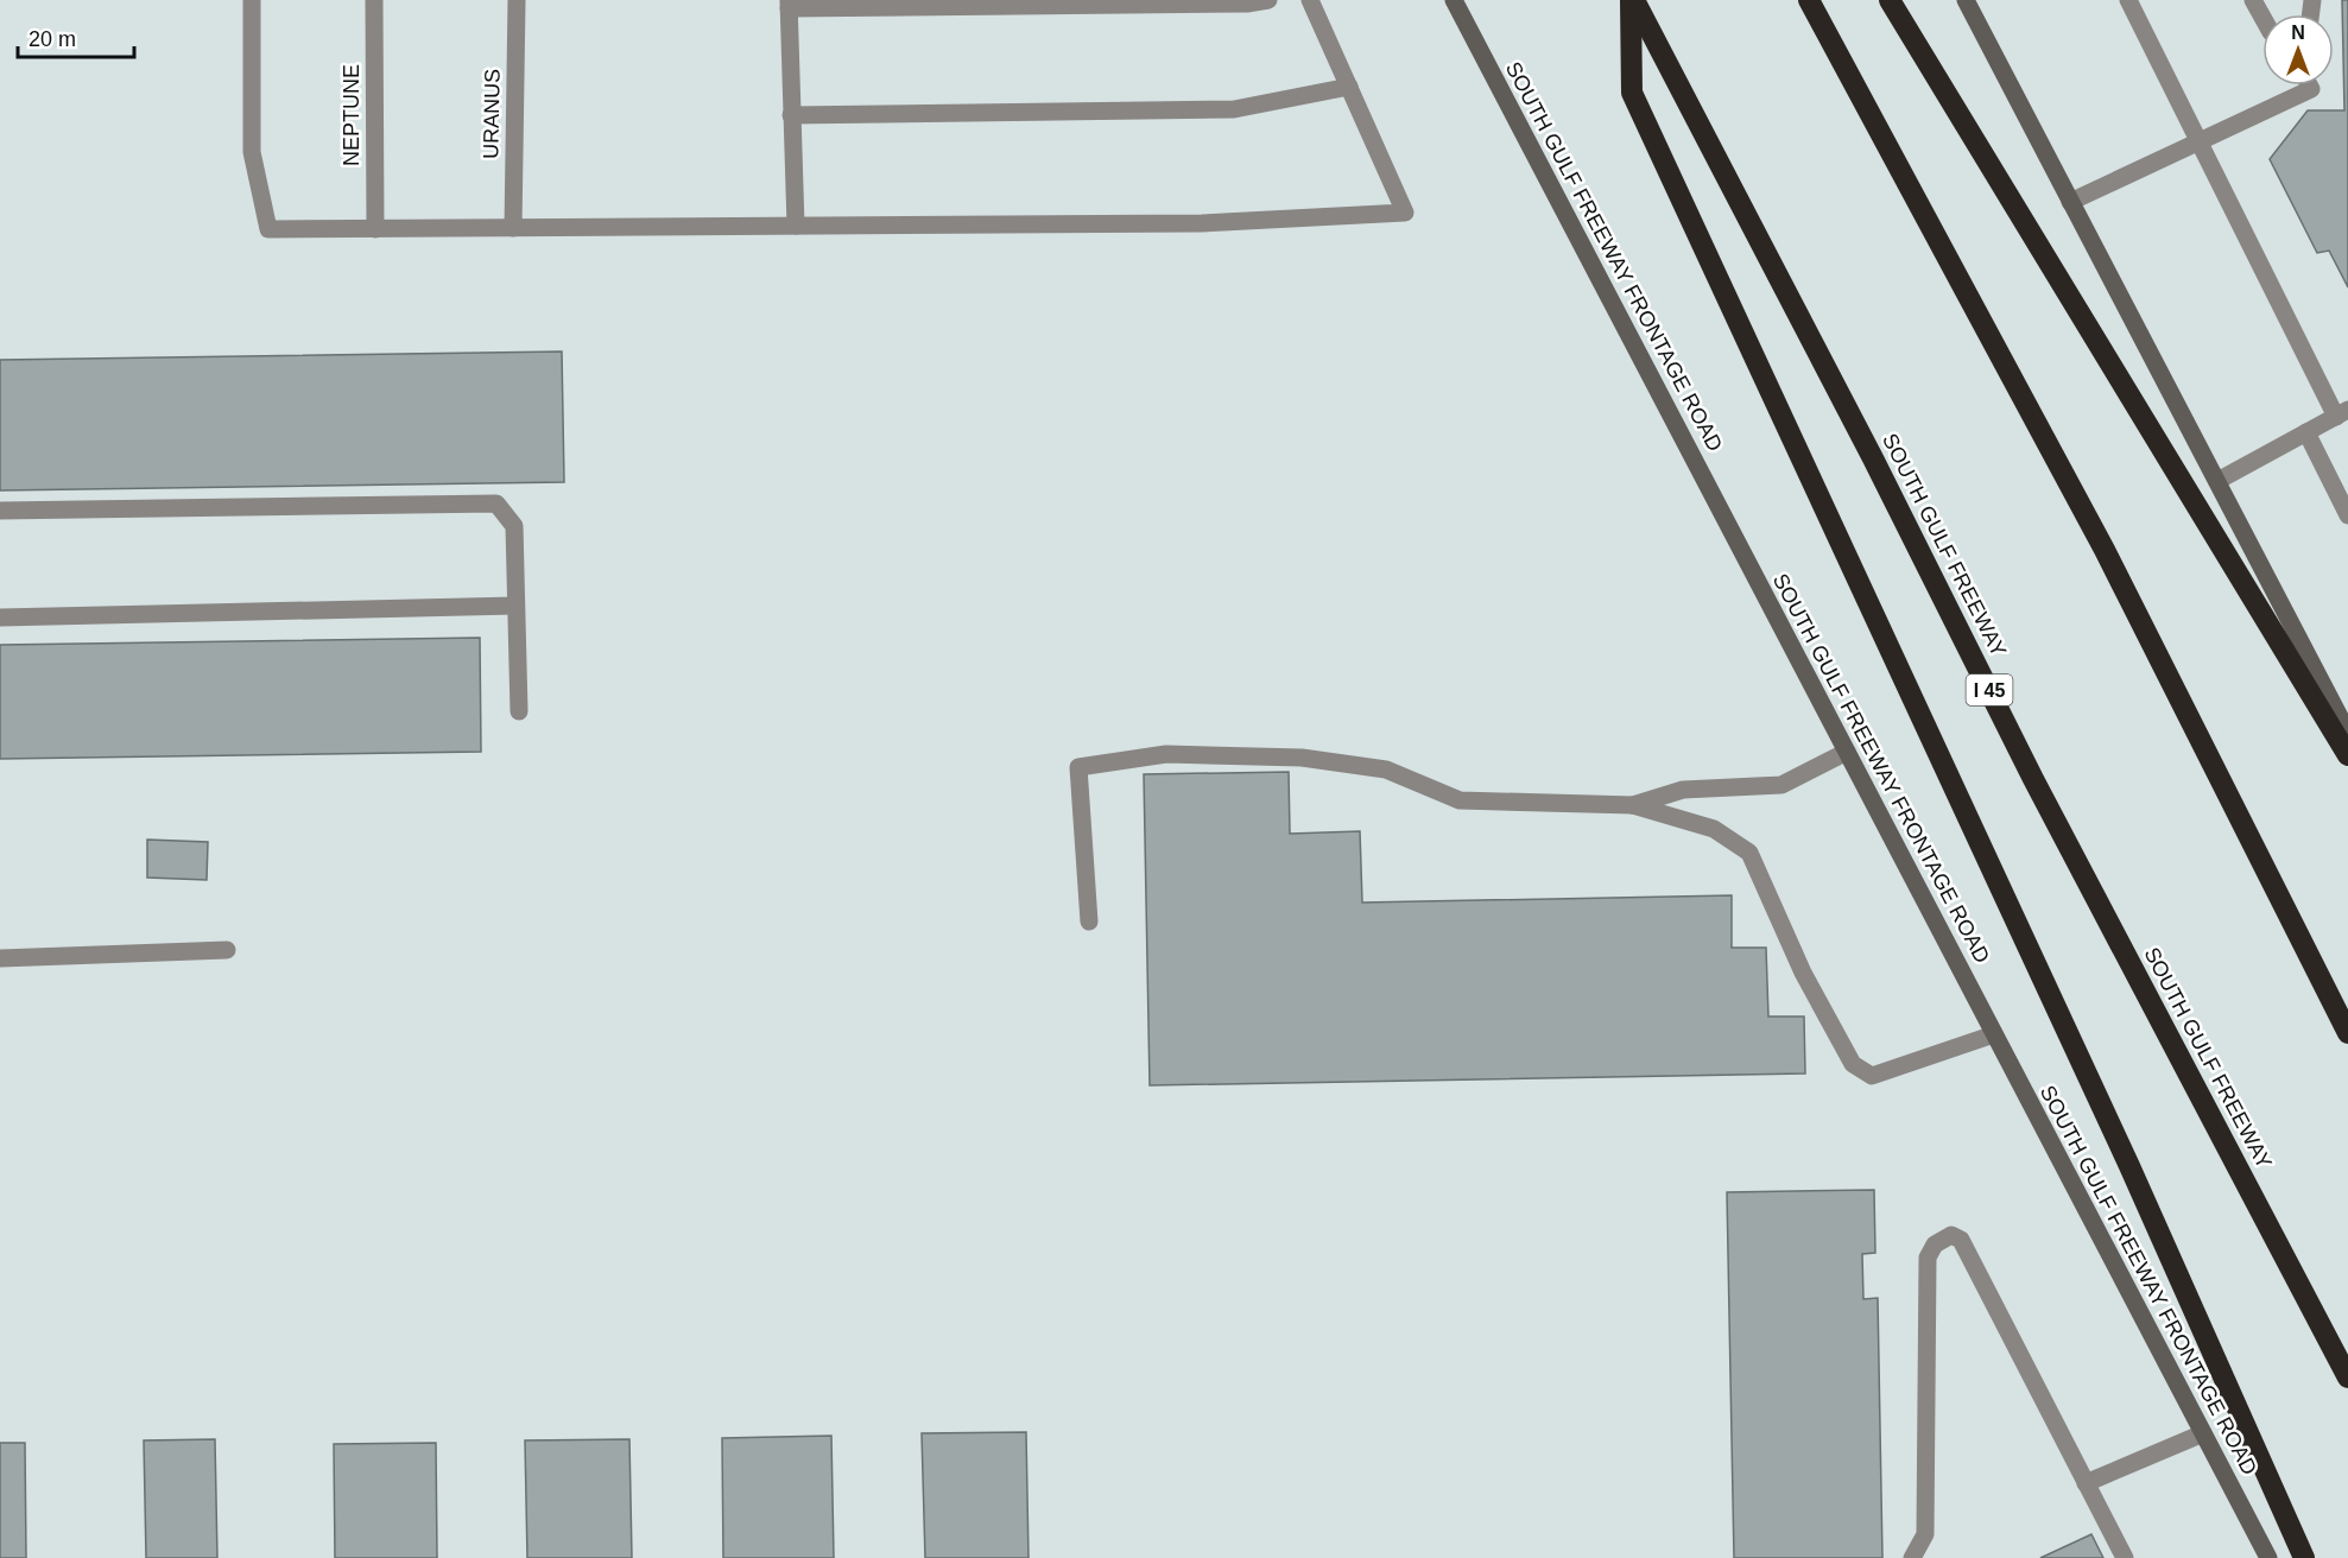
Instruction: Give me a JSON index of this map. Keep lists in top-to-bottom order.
{
  "streets": {
    "highway": ["SOUTH GULF FREEWAY", "I 45"],
    "main road": ["SOUTH GULF FREEWAY FRONTAGE ROAD"],
    "street": ["URANUS", "NEPTUNE"]
  },
  "scale_bar": "20 m",
  "north": "top"
}
